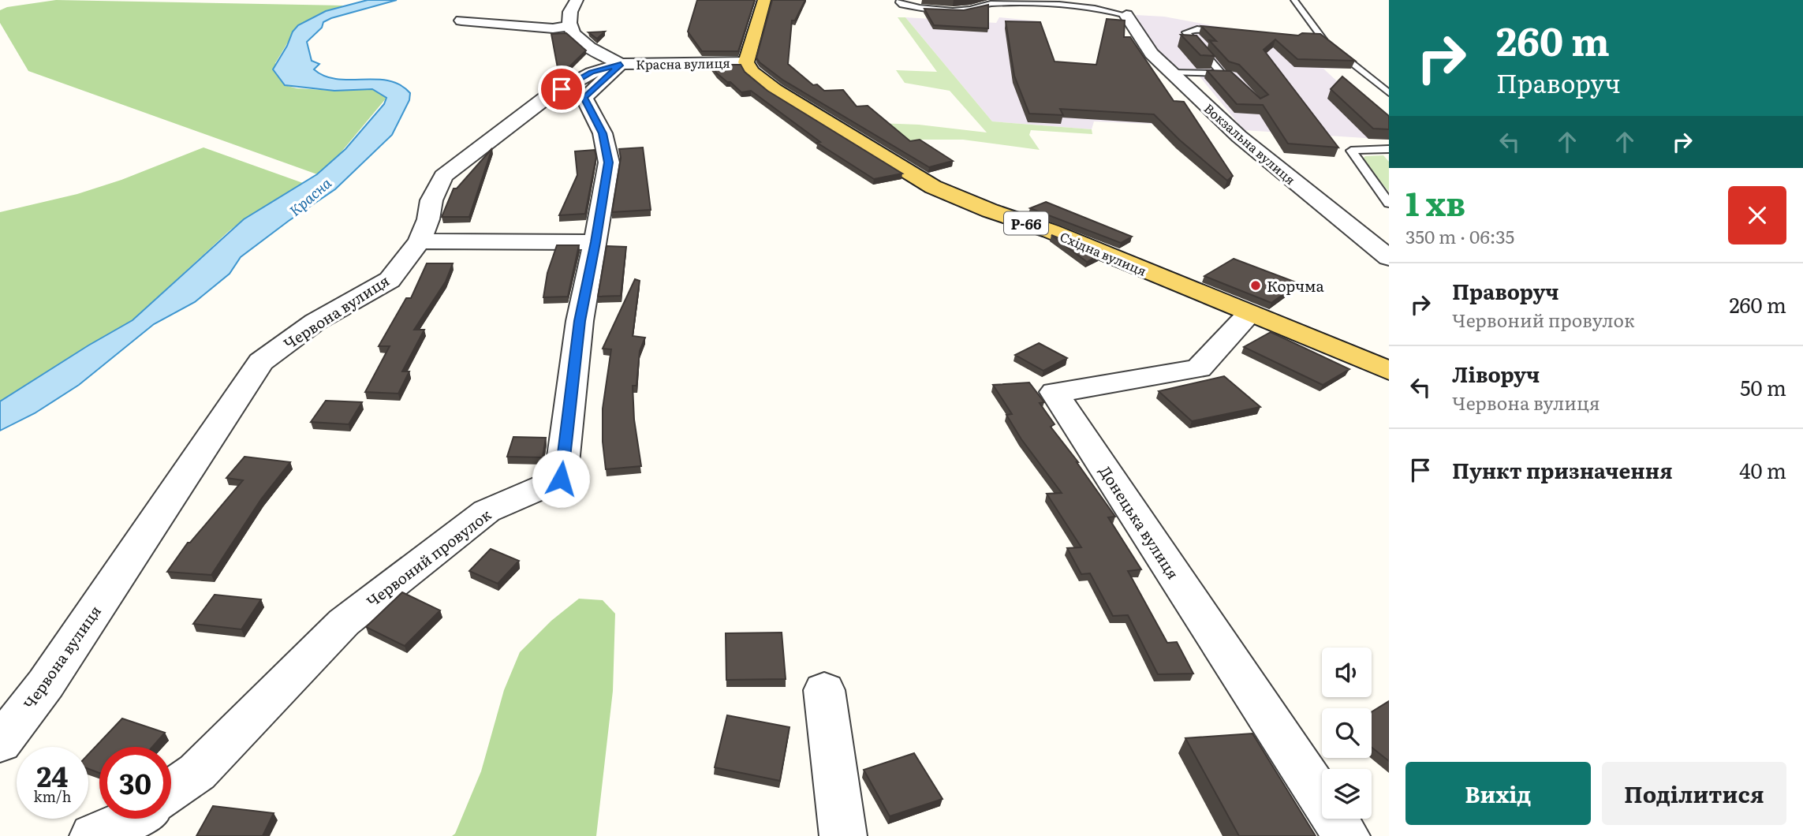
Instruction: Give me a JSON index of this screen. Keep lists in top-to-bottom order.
{
  "streets": {
    "main road": ["Р-66", "Східна вулиця"],
    "street": [
      "Красна вулиця",
      "Вокзальна вулиця",
      "Червона вулиця",
      "Донецька вулиця",
      "Червоний провулок"
    ]
  },
  "crossings": [
    ["Красна вулиця", "Східна вулиця"],
    ["Красна вулиця", "Червона вулиця"],
    ["Красна вулиця", "Червоний провулок"],
    ["Східна вулиця", "Донецька вулиця"],
    ["Червона вулиця", "Червоний провулок"]
  ],
  "water": ["Красна"],
  "places": ["Корчма"],
  "page": {
    "turn": ["260 m", "Праворуч"],
    "heading": ["1 хв", "350 m · 06:35"],
    "list": [
      {
        "name": "Праворуч",
        "note": "Червоний провулок",
        "value": "260 m"
      },
      {
        "name": "Ліворуч",
        "note": "Червона вулиця",
        "value": "50 m"
      },
      {
        "name": "Пункт призначення",
        "value": "40 m"
      }
    ],
    "speed": "24 km/h",
    "limit": "30",
    "buttons": ["Вихід", "Поділитися"]
  }
}
